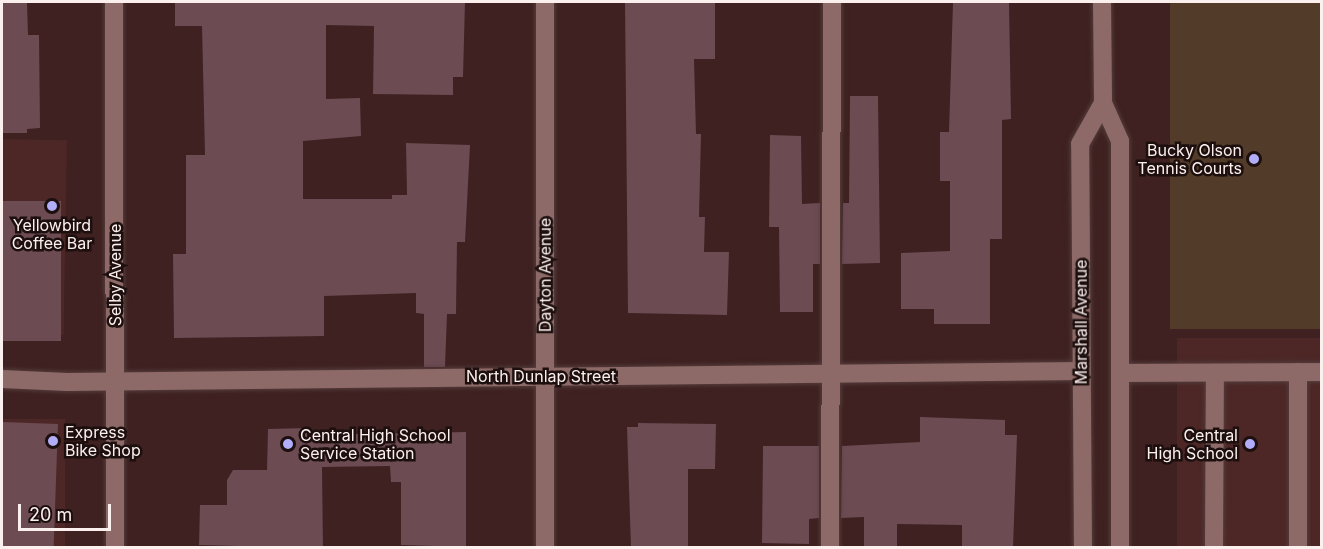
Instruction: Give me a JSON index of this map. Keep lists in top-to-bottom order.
{
  "streets": {
    "street": [
      "Selby Avenue",
      "Dayton Avenue",
      "Marshall Avenue",
      "North Dunlap Street"
    ]
  },
  "crossings": [
    ["Selby Avenue", "North Dunlap Street"],
    ["Dayton Avenue", "North Dunlap Street"],
    ["Marshall Avenue", "North Dunlap Street"]
  ],
  "places": [
    "Bucky Olson Tennis Courts",
    "Yellowbird Coffee Bar",
    "Express Bike Shop",
    "Central High School Service Station",
    "Central High School"
  ],
  "scale_bar": "20 m"
}
